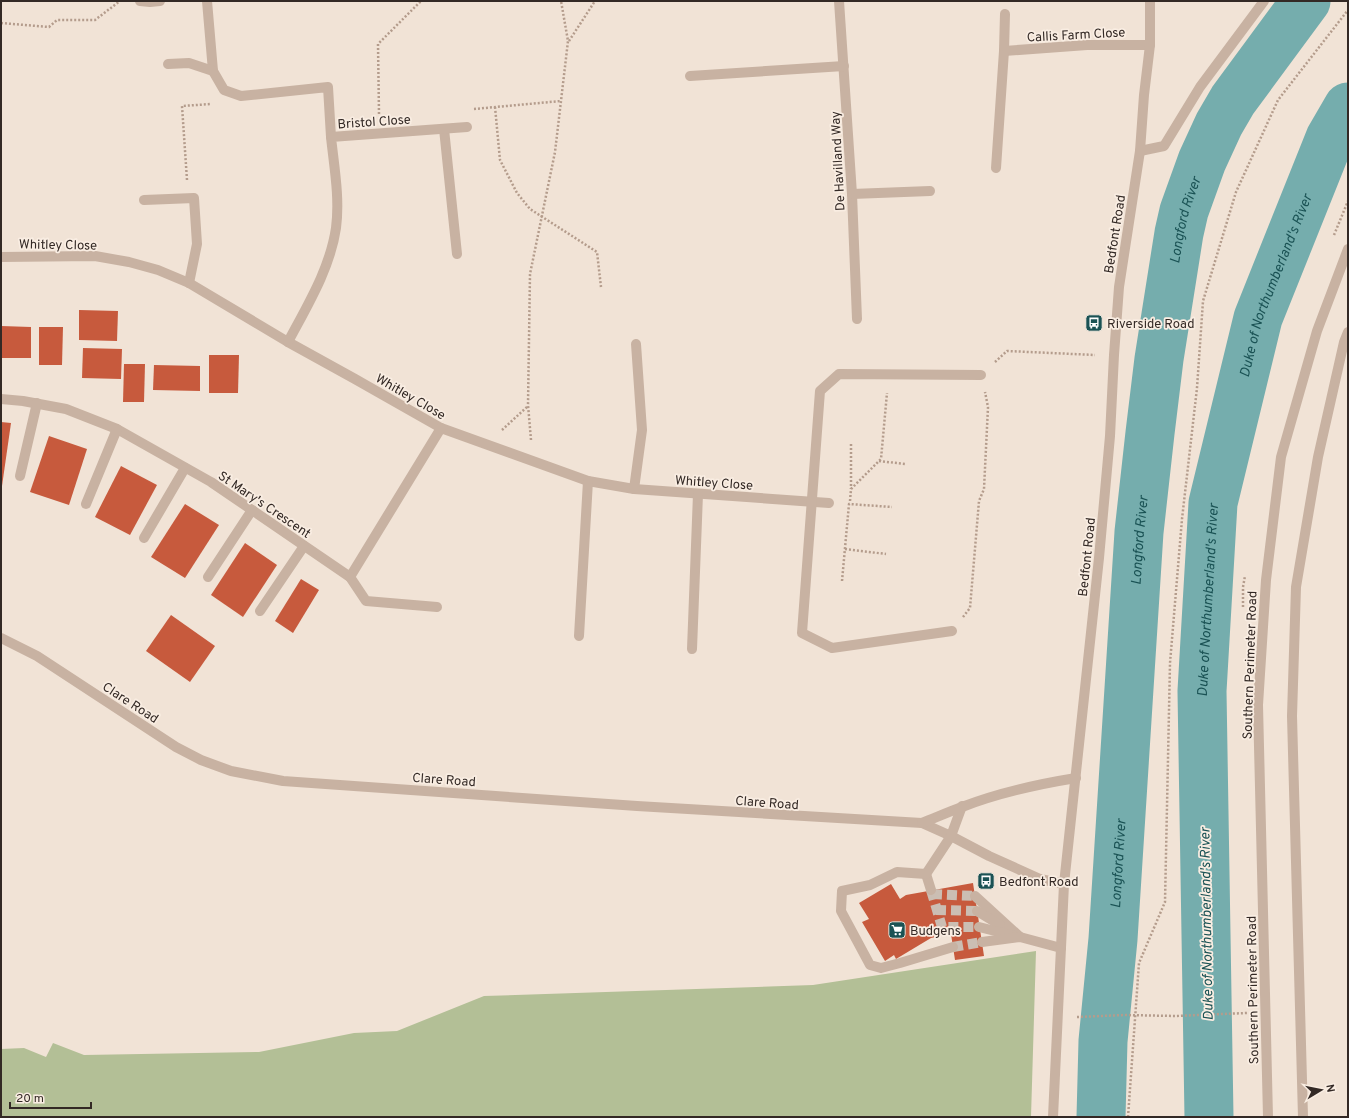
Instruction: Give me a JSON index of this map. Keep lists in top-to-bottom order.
{
  "streets": {
    "street": [
      "Callis Farm Close",
      "Bristol Close",
      "De Havilland Way",
      "Bedfont Road",
      "Whitley Close",
      "St Mary's Crescent",
      "Southern Perimeter Road",
      "Clare Road"
    ]
  },
  "crossings": [
    ["Callis Farm Close", "Bedfont Road"],
    ["Bristol Close", "Whitley Close"],
    ["Bedfont Road", "Clare Road"]
  ],
  "water": ["Longford River", "Duke of Northumberland's River"],
  "places": {
    "bus stop": ["Riverside Road", "Bedfont Road"],
    "supermarket": ["Budgens"]
  },
  "scale_bar": "20 m",
  "north": "right"
}
